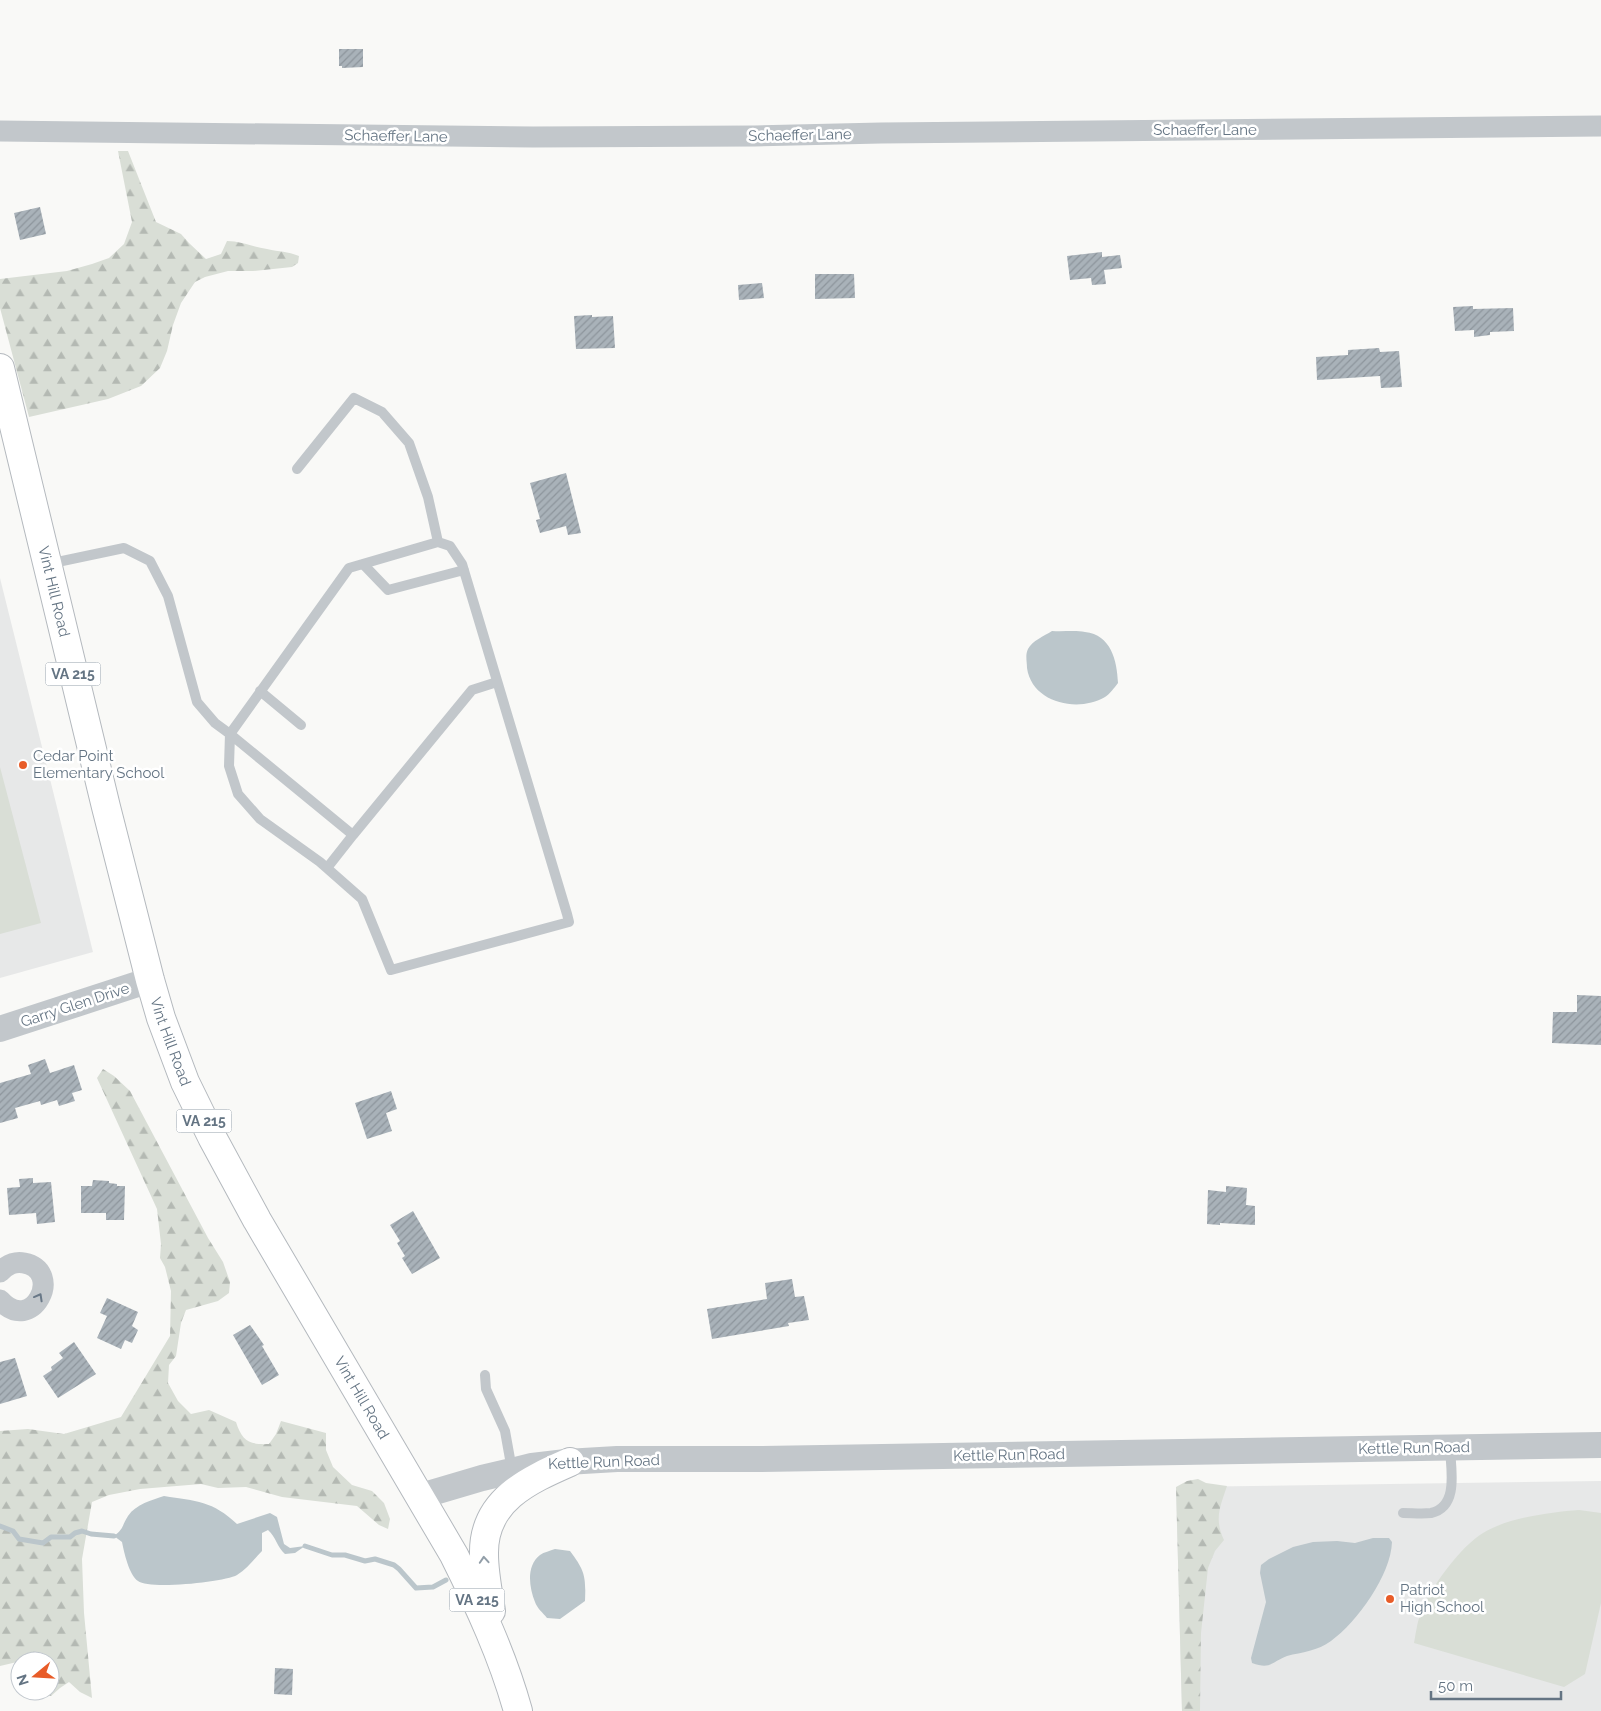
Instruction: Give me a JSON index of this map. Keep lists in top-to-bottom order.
{
  "streets": {
    "main road": ["Vint Hill Road", "VA 215"],
    "street": ["Schaeffer Lane", "Garry Glen Drive", "Kettle Run Road"]
  },
  "crossings": [
    ["Vint Hill Road", "Garry Glen Drive"],
    ["Vint Hill Road", "Kettle Run Road"]
  ],
  "places": ["Cedar Point Elementary School", "Patriot High School"],
  "scale_bar": "50 m",
  "north": "left"
}
